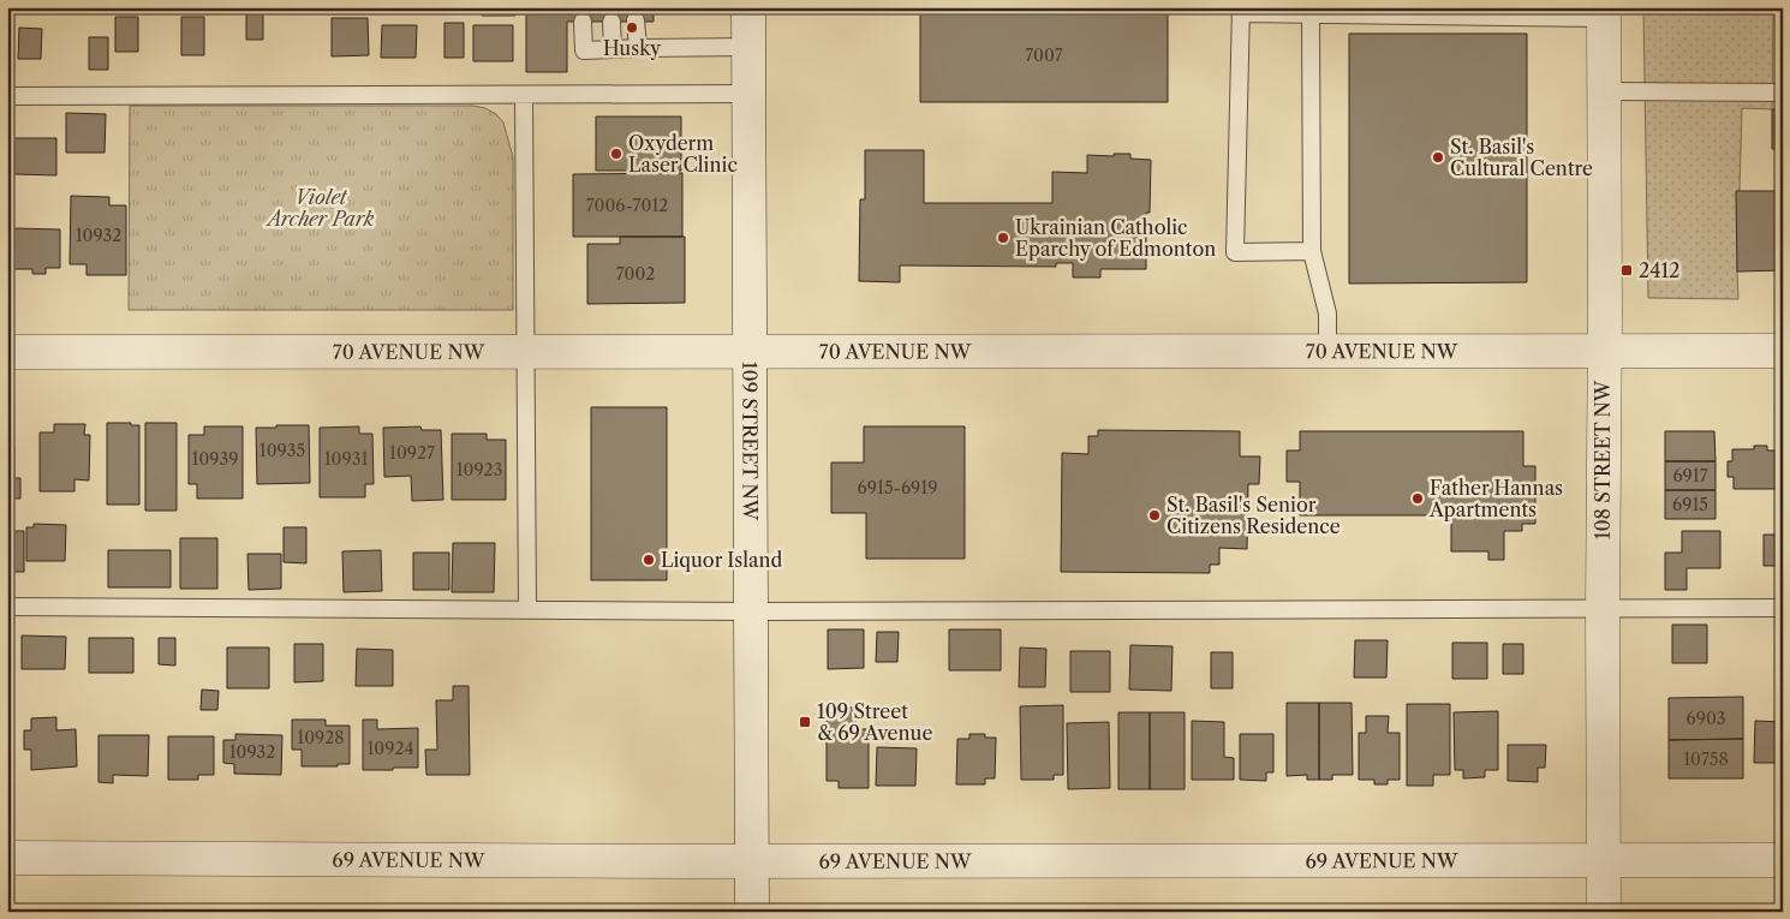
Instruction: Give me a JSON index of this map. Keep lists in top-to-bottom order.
{
  "streets": {
    "street": [
      "70 AVENUE NW",
      "109 STREET NW",
      "108 STREET NW",
      "69 AVENUE NW"
    ]
  },
  "crossings": [
    ["70 AVENUE NW", "109 STREET NW"],
    ["70 AVENUE NW", "108 STREET NW"],
    ["109 STREET NW", "69 AVENUE NW"],
    ["108 STREET NW", "69 AVENUE NW"]
  ],
  "parks": ["Violet Archer Park"],
  "places": {
    "other": [
      "Husky",
      "Oxyderm Laser Clinic",
      "St. Basil's Cultural Centre",
      "Ukrainian Catholic Eparchy of Edmonton",
      "Father Hannas Apartments",
      "St. Basil's Senior Citizens Residence",
      "Liquor Island"
    ],
    "transit": ["2412", "109 Street & 69 Avenue"]
  },
  "house_numbers": [
    "7007",
    "7006-7012",
    "10932",
    "7002",
    "10935",
    "10927",
    "10939",
    "10931",
    "10923",
    "6917",
    "6915-6919",
    "6915",
    "6903",
    "10928",
    "10924",
    "10932",
    "10758"
  ]
}
